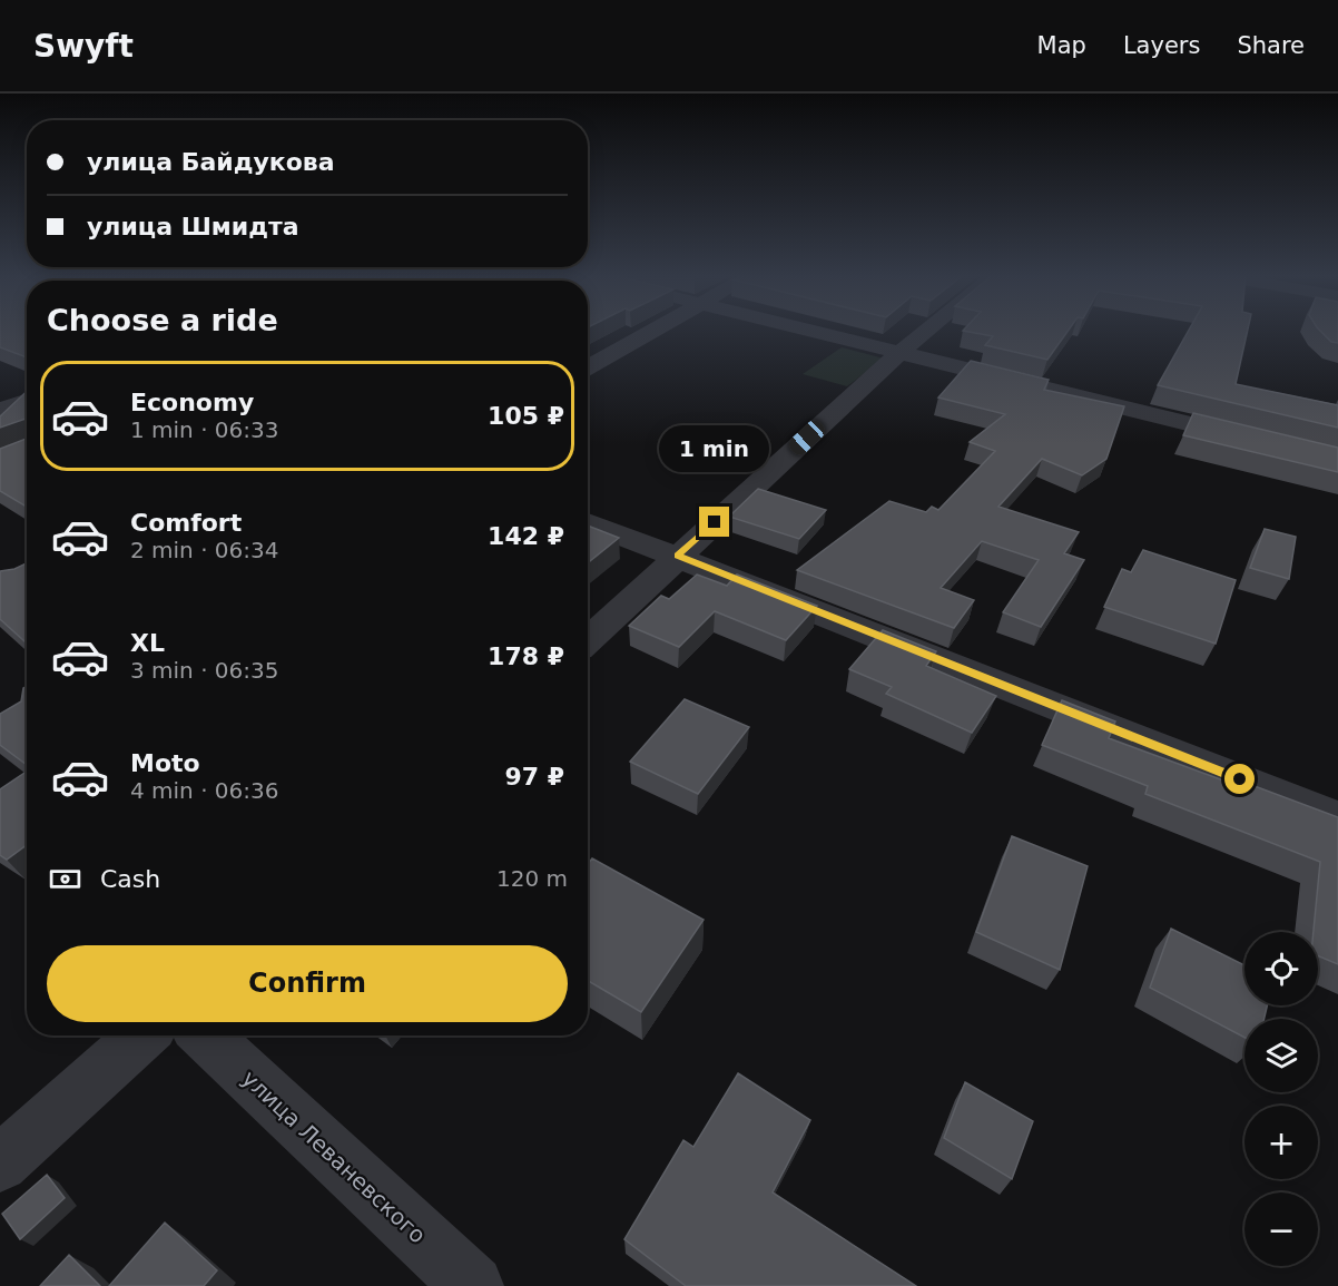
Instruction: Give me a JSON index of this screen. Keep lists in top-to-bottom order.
{
  "streets": {
    "street": ["улица Леваневского"]
  },
  "page": {
    "header": "Swyft",
    "nav": ["Map", "Layers", "Share"],
    "banner": ["улица Байдукова", "улица Шмидта"],
    "heading": "Choose a ride",
    "list": [
      {
        "name": "Economy",
        "note": "1 min · 06:33",
        "value": "105 ₽"
      },
      {
        "name": "Comfort",
        "note": "2 min · 06:34",
        "value": "142 ₽"
      },
      {
        "name": "XL",
        "note": "3 min · 06:35",
        "value": "178 ₽"
      },
      {
        "name": "Moto",
        "note": "4 min · 06:36",
        "value": "97 ₽"
      }
    ],
    "bubble": "1 min",
    "pay": ["Cash", "120 m"],
    "map_buttons": ["+", "−"],
    "buttons": "Confirm"
  }
}
